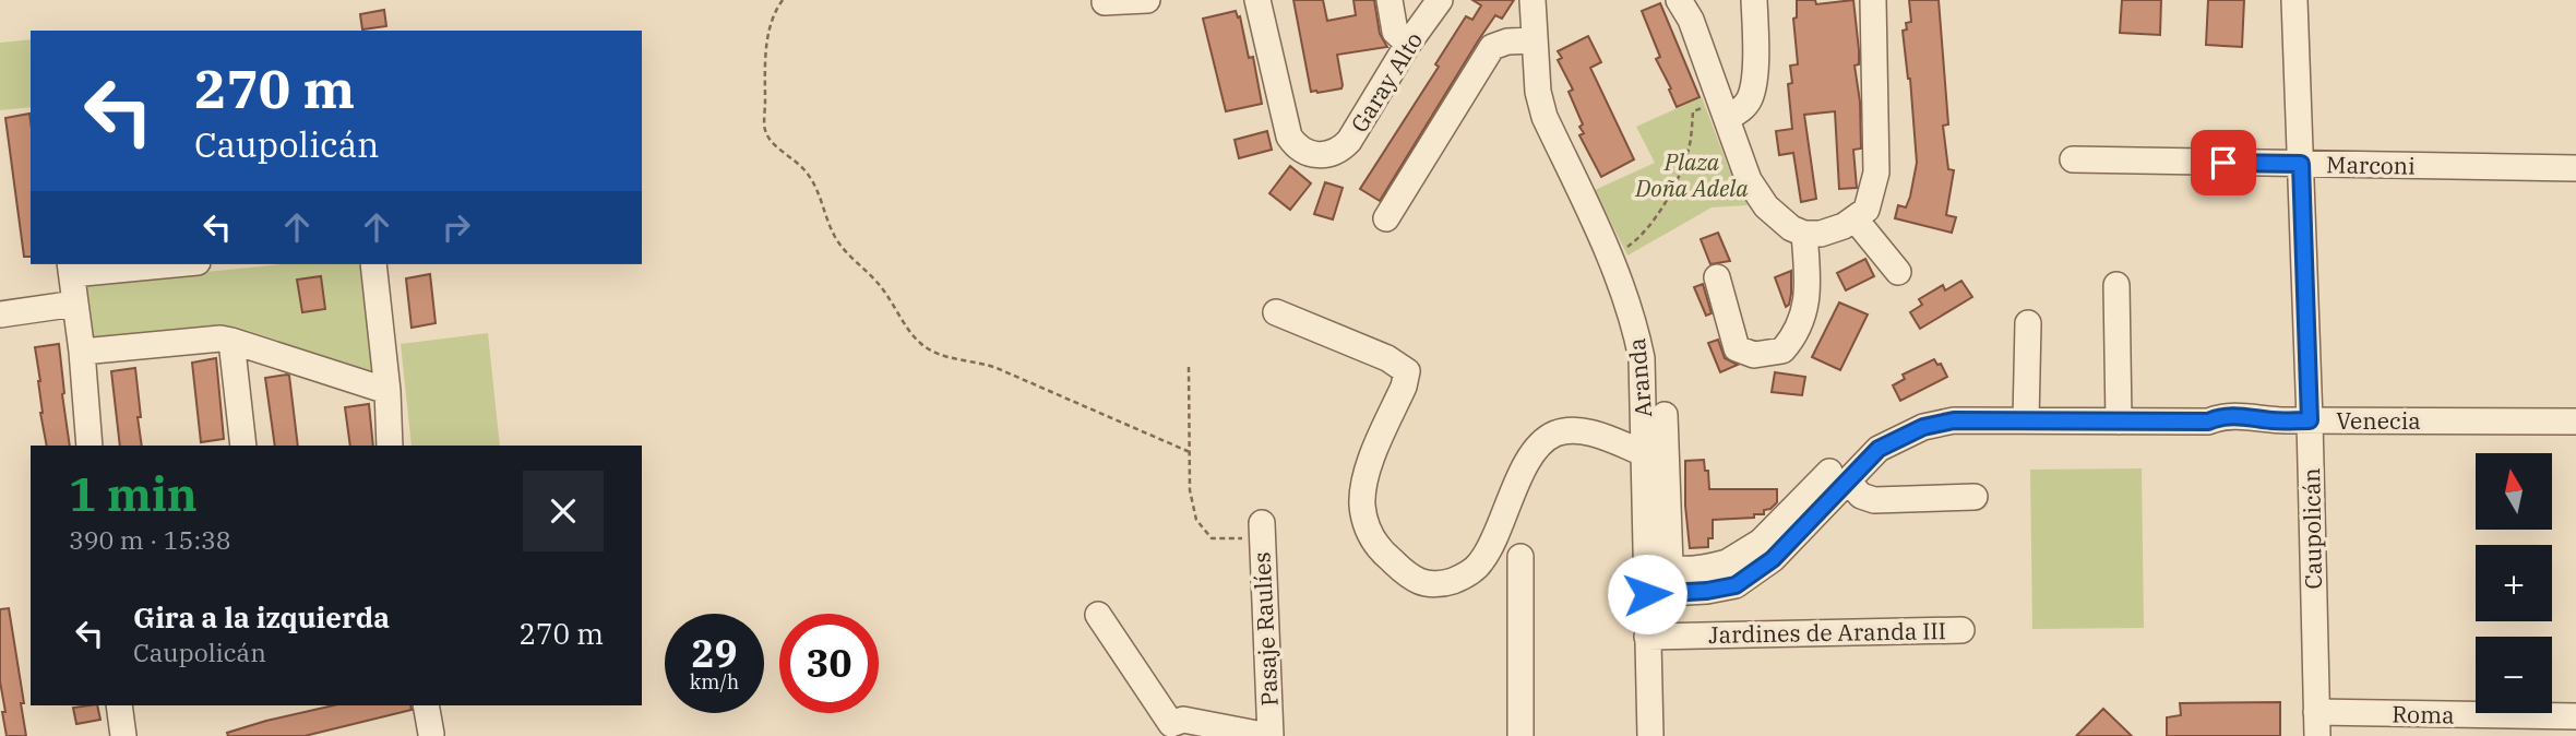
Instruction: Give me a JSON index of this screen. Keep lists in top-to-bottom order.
{
  "streets": {
    "street": [
      "Garay Alto",
      "Marconi",
      "Aranda",
      "Venecia",
      "Caupolicán",
      "Pasaje Raulíes",
      "Jardines de Aranda III",
      "Roma"
    ]
  },
  "crossings": [
    ["Marconi", "Caupolicán"],
    ["Aranda", "Venecia"],
    ["Aranda", "Jardines de Aranda III"],
    ["Venecia", "Caupolicán"],
    ["Caupolicán", "Roma"]
  ],
  "parks": ["Plaza Doña Adela"],
  "north": "top",
  "page": {
    "turn": ["270 m", "Caupolicán"],
    "heading": ["1 min", "390 m · 15:38"],
    "map_buttons": ["+", "−"],
    "list": [
      {
        "name": "Gira a la izquierda",
        "note": "Caupolicán",
        "value": "270 m"
      }
    ],
    "speed": "29 km/h",
    "limit": "30"
  }
}
